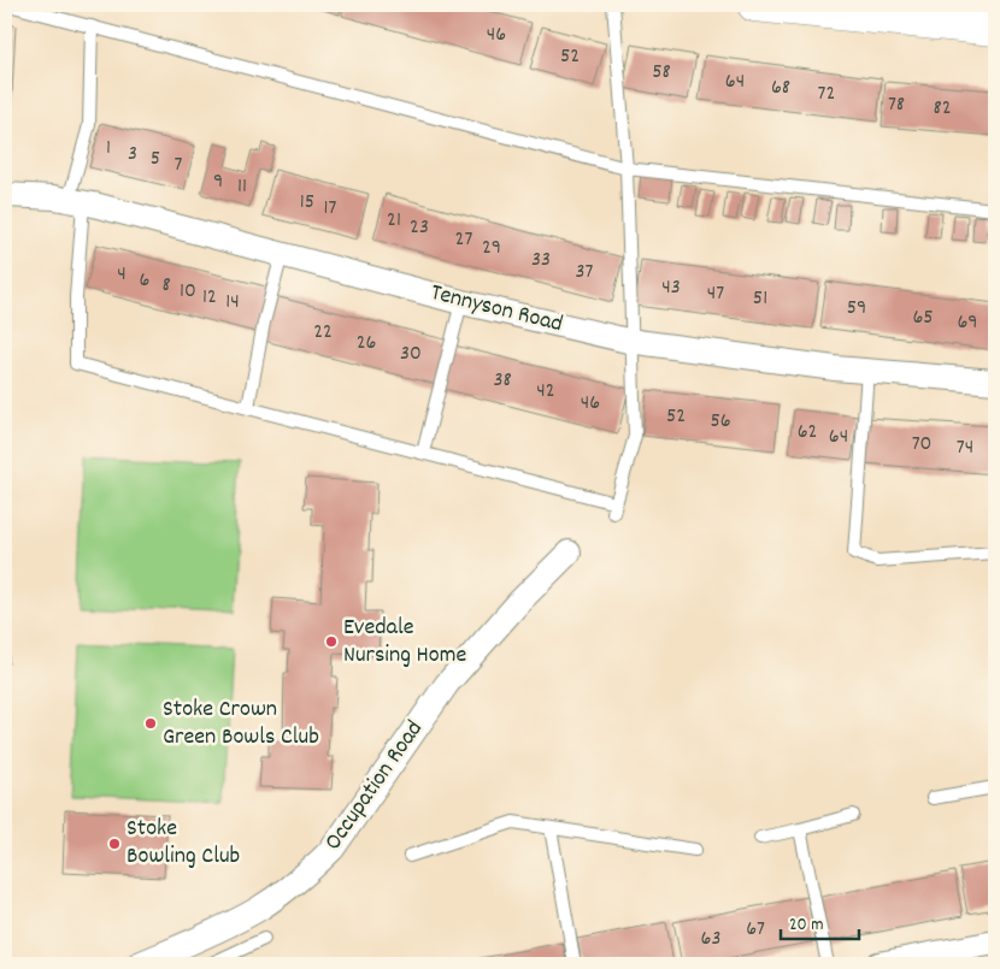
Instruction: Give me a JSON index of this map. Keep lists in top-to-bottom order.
{
  "streets": {
    "street": ["Tennyson Road", "Occupation Road"]
  },
  "places": ["Evedale Nursing Home", "Stoke Crown Green Bowls Club", "Stoke Bowling Club"],
  "house_numbers": [
    "46",
    "52",
    "58",
    "64",
    "68",
    "72",
    "78",
    "82",
    "1",
    "3",
    "5",
    "7",
    "9",
    "11",
    "15",
    "17",
    "21",
    "23",
    "27",
    "29",
    "33",
    "37",
    "4",
    "6",
    "8",
    "43",
    "10",
    "47",
    "12",
    "51",
    "14",
    "59",
    "65",
    "69",
    "22",
    "26",
    "30",
    "38",
    "42",
    "46",
    "52",
    "56",
    "62",
    "64",
    "70",
    "74",
    "67",
    "63"
  ],
  "scale_bar": "20 m"
}
